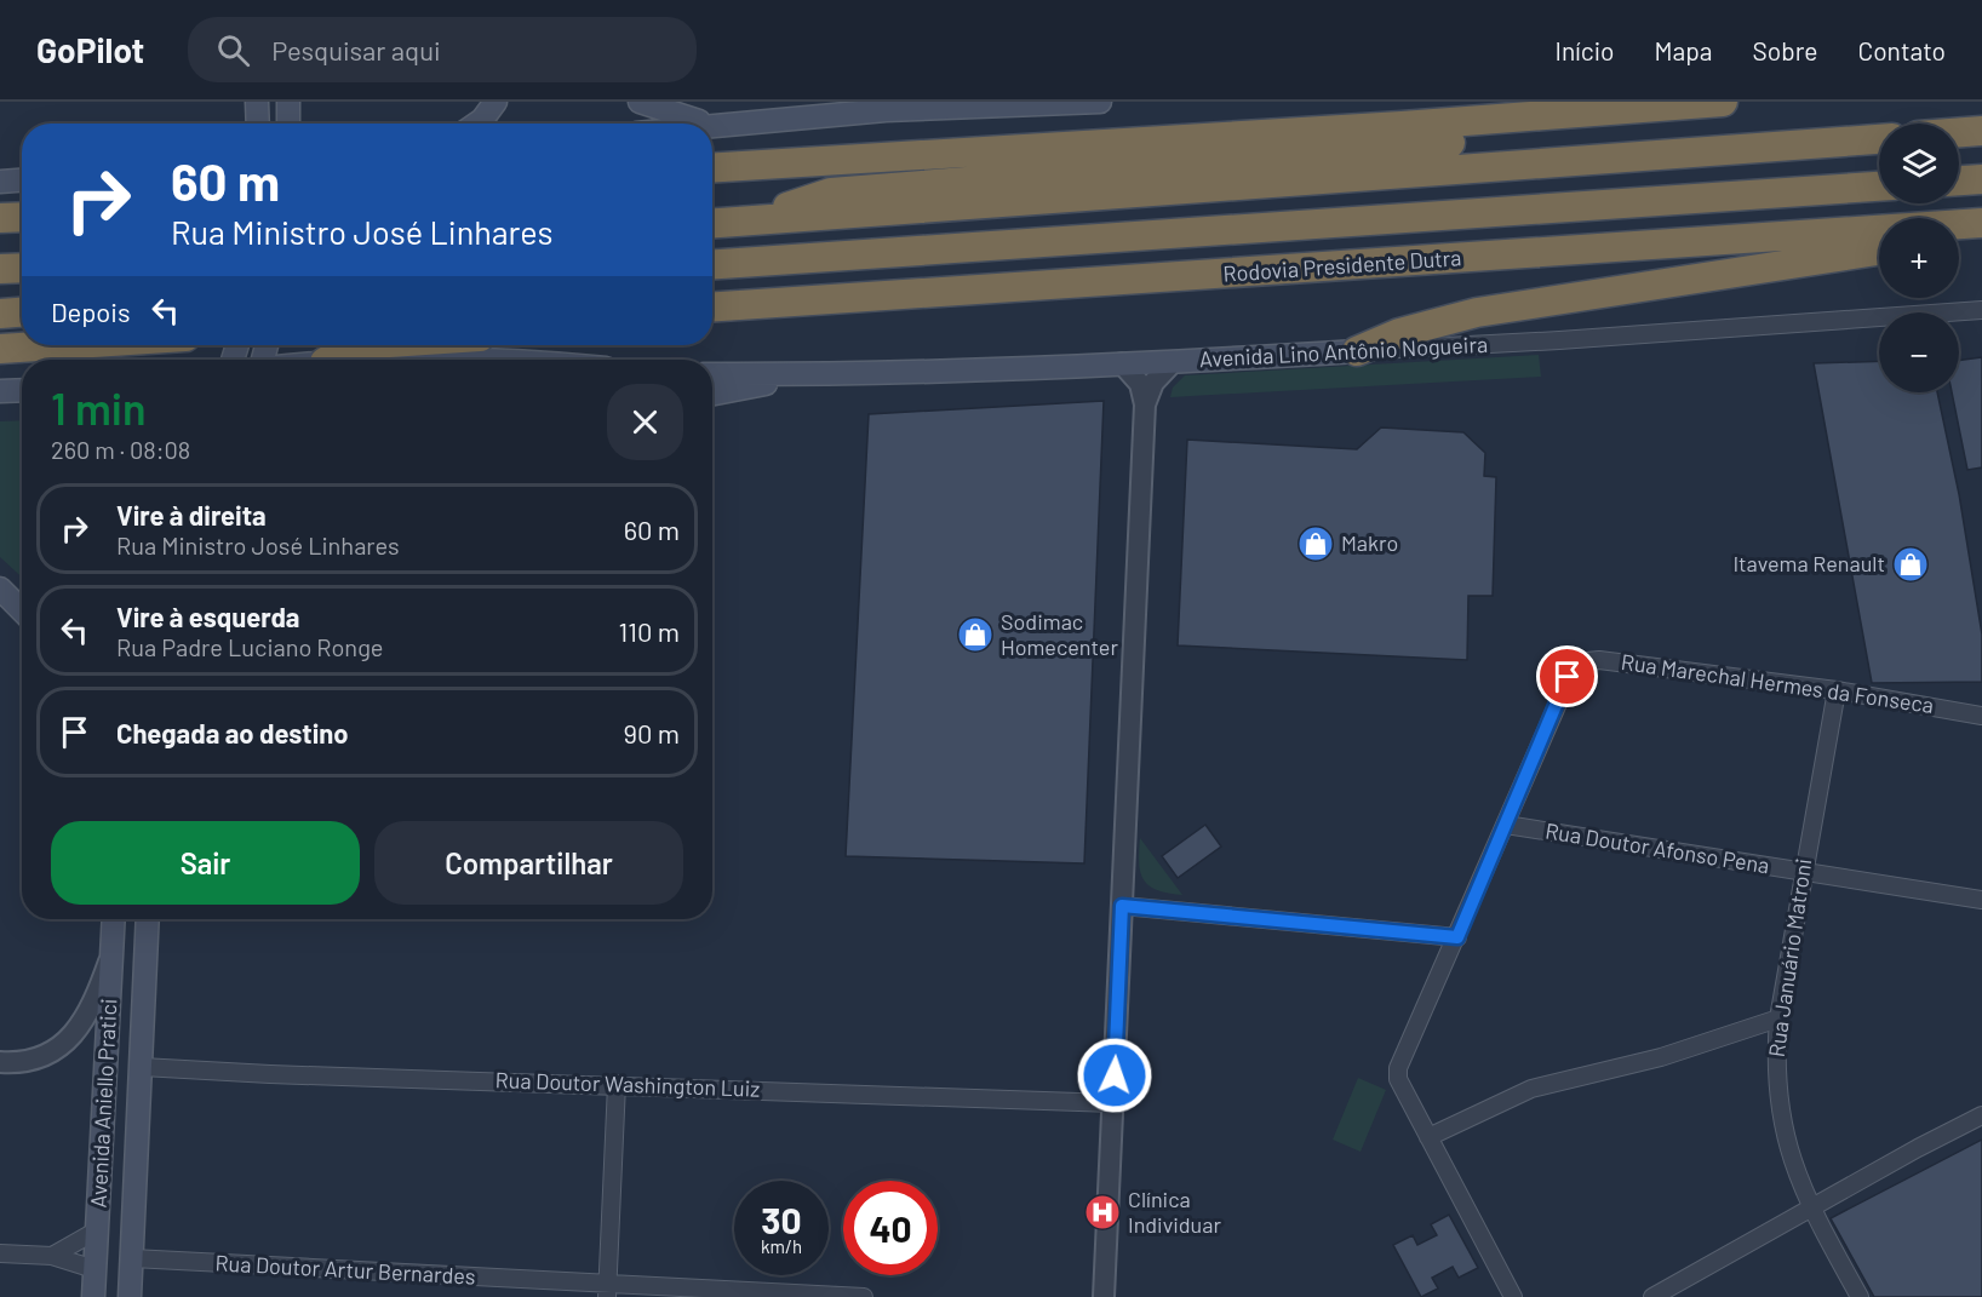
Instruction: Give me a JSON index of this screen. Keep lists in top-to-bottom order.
{
  "streets": {
    "highway": ["Rodovia Presidente Dutra"],
    "main road": ["Avenida Lino Antônio Nogueira", "Avenida Aniello Pratici"],
    "street": [
      "Rua Marechal Hermes da Fonseca",
      "Rua Doutor Afonso Pena",
      "Rua Januário Matroni",
      "Rua Doutor Washington Luiz",
      "Rua Doutor Artur Bernardes"
    ]
  },
  "crossings": [
    ["Rua Marechal Hermes da Fonseca", "Rua Doutor Afonso Pena"],
    ["Rua Marechal Hermes da Fonseca", "Rua Januário Matroni"],
    ["Rua Doutor Afonso Pena", "Rua Januário Matroni"],
    ["Rua Doutor Washington Luiz", "Avenida Aniello Pratici"],
    ["Avenida Aniello Pratici", "Rua Doutor Artur Bernardes"]
  ],
  "places": {
    "shop": ["Makro", "Itavema Renault", "Sodimac Homecenter"],
    "hospital": ["Clínica Individuar"]
  },
  "page": {
    "header": "GoPilot",
    "search": "Pesquisar aqui",
    "nav": [
      "Início",
      "Mapa",
      "Sobre",
      "Contato"
    ],
    "map_buttons": ["+", "−"],
    "turn": ["60 m", "Rua Ministro José Linhares"],
    "then": "Depois",
    "heading": ["1 min", "260 m · 08:08"],
    "list": [
      {
        "name": "Vire à direita",
        "note": "Rua Ministro José Linhares",
        "value": "60 m"
      },
      {
        "name": "Vire à esquerda",
        "note": "Rua Padre Luciano Ronge",
        "value": "110 m"
      },
      {
        "name": "Chegada ao destino",
        "value": "90 m"
      }
    ],
    "buttons": ["Sair", "Compartilhar"],
    "speed": "30 km/h",
    "limit": "40"
  }
}
